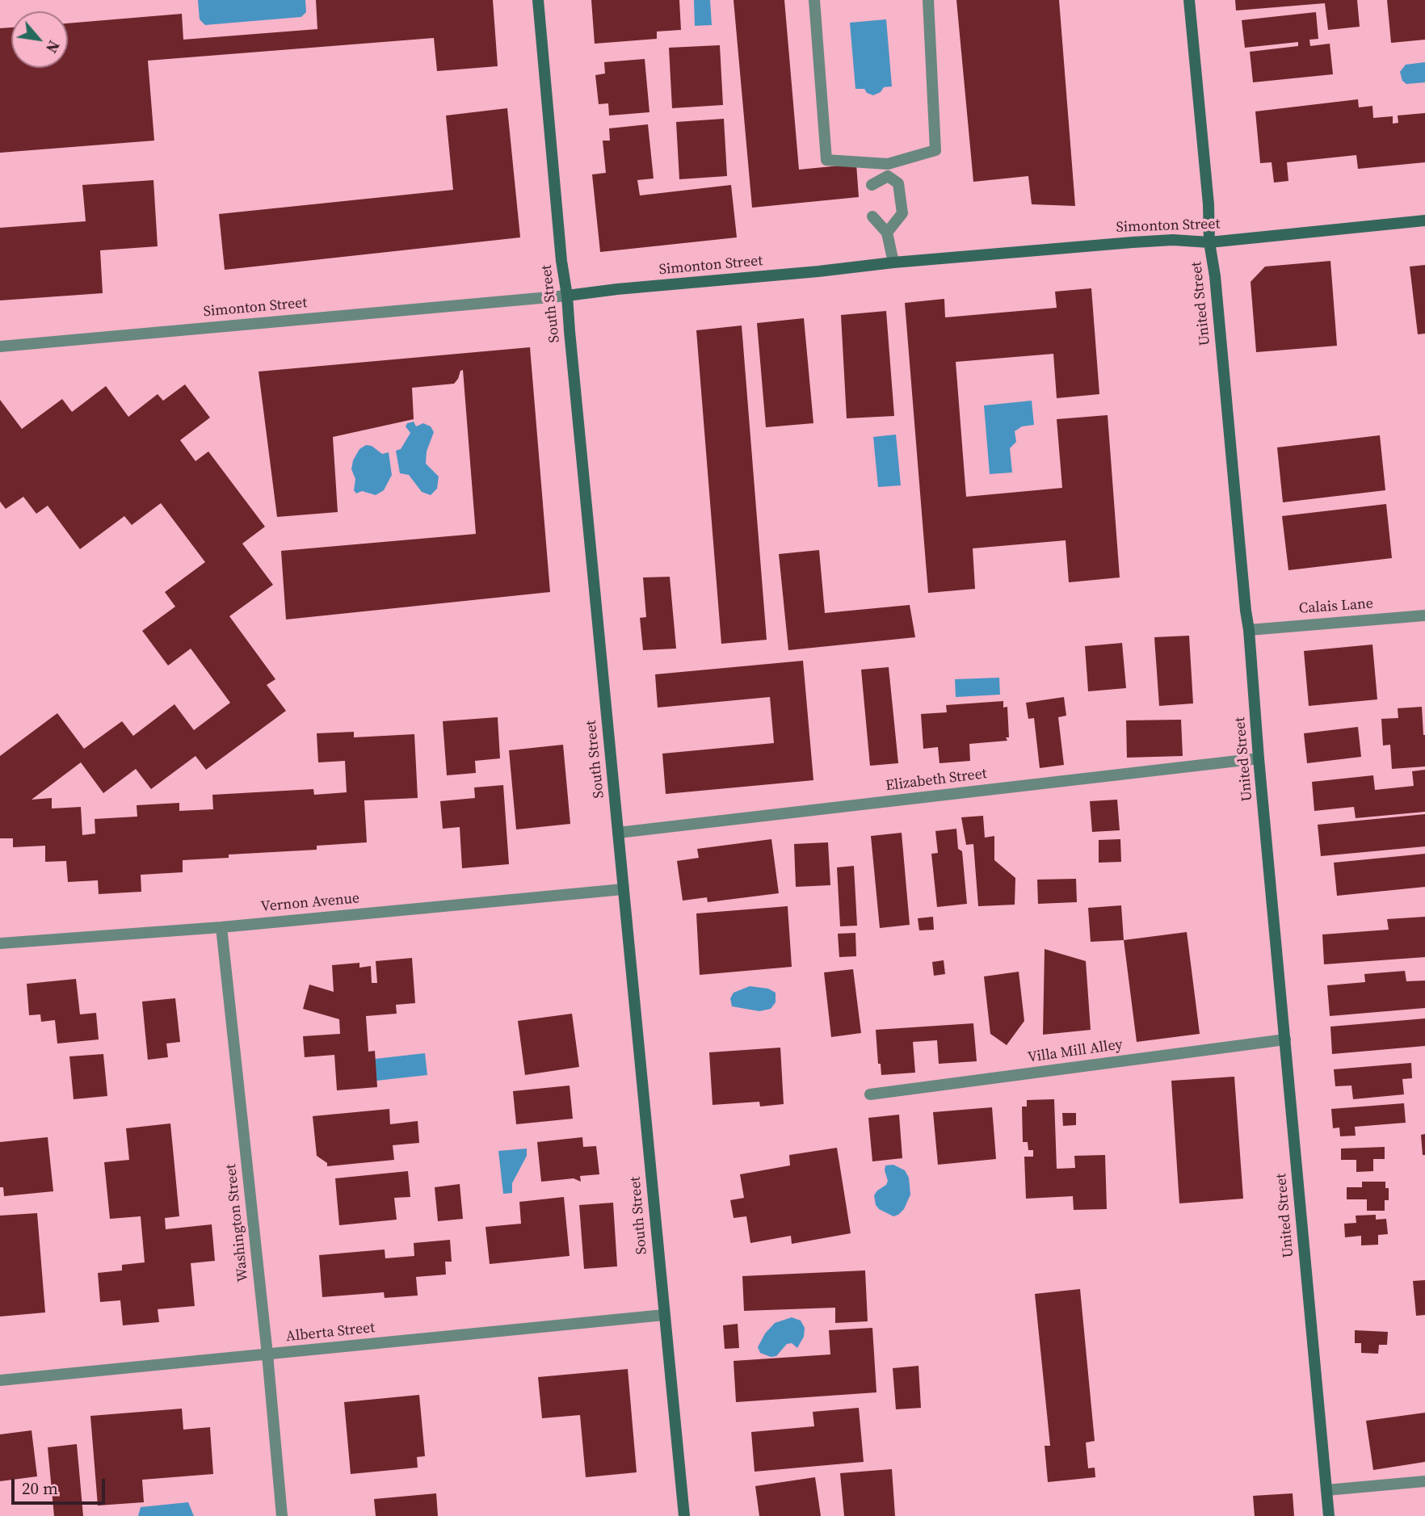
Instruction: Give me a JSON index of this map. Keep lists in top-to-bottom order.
{
  "streets": {
    "street": [
      "Simonton Street",
      "South Street",
      "United Street",
      "Calais Lane",
      "Elizabeth Street",
      "Vernon Avenue",
      "Villa Mill Alley",
      "Washington Street",
      "Alberta Street"
    ]
  },
  "crossings": [
    ["Simonton Street", "South Street"],
    ["Simonton Street", "United Street"],
    ["South Street", "Elizabeth Street"],
    ["South Street", "Vernon Avenue"],
    ["South Street", "Alberta Street"],
    ["United Street", "Calais Lane"],
    ["United Street", "Elizabeth Street"],
    ["United Street", "Villa Mill Alley"],
    ["Vernon Avenue", "Washington Street"],
    ["Washington Street", "Alberta Street"]
  ],
  "scale_bar": "20 m",
  "north": "bottom right"
}
